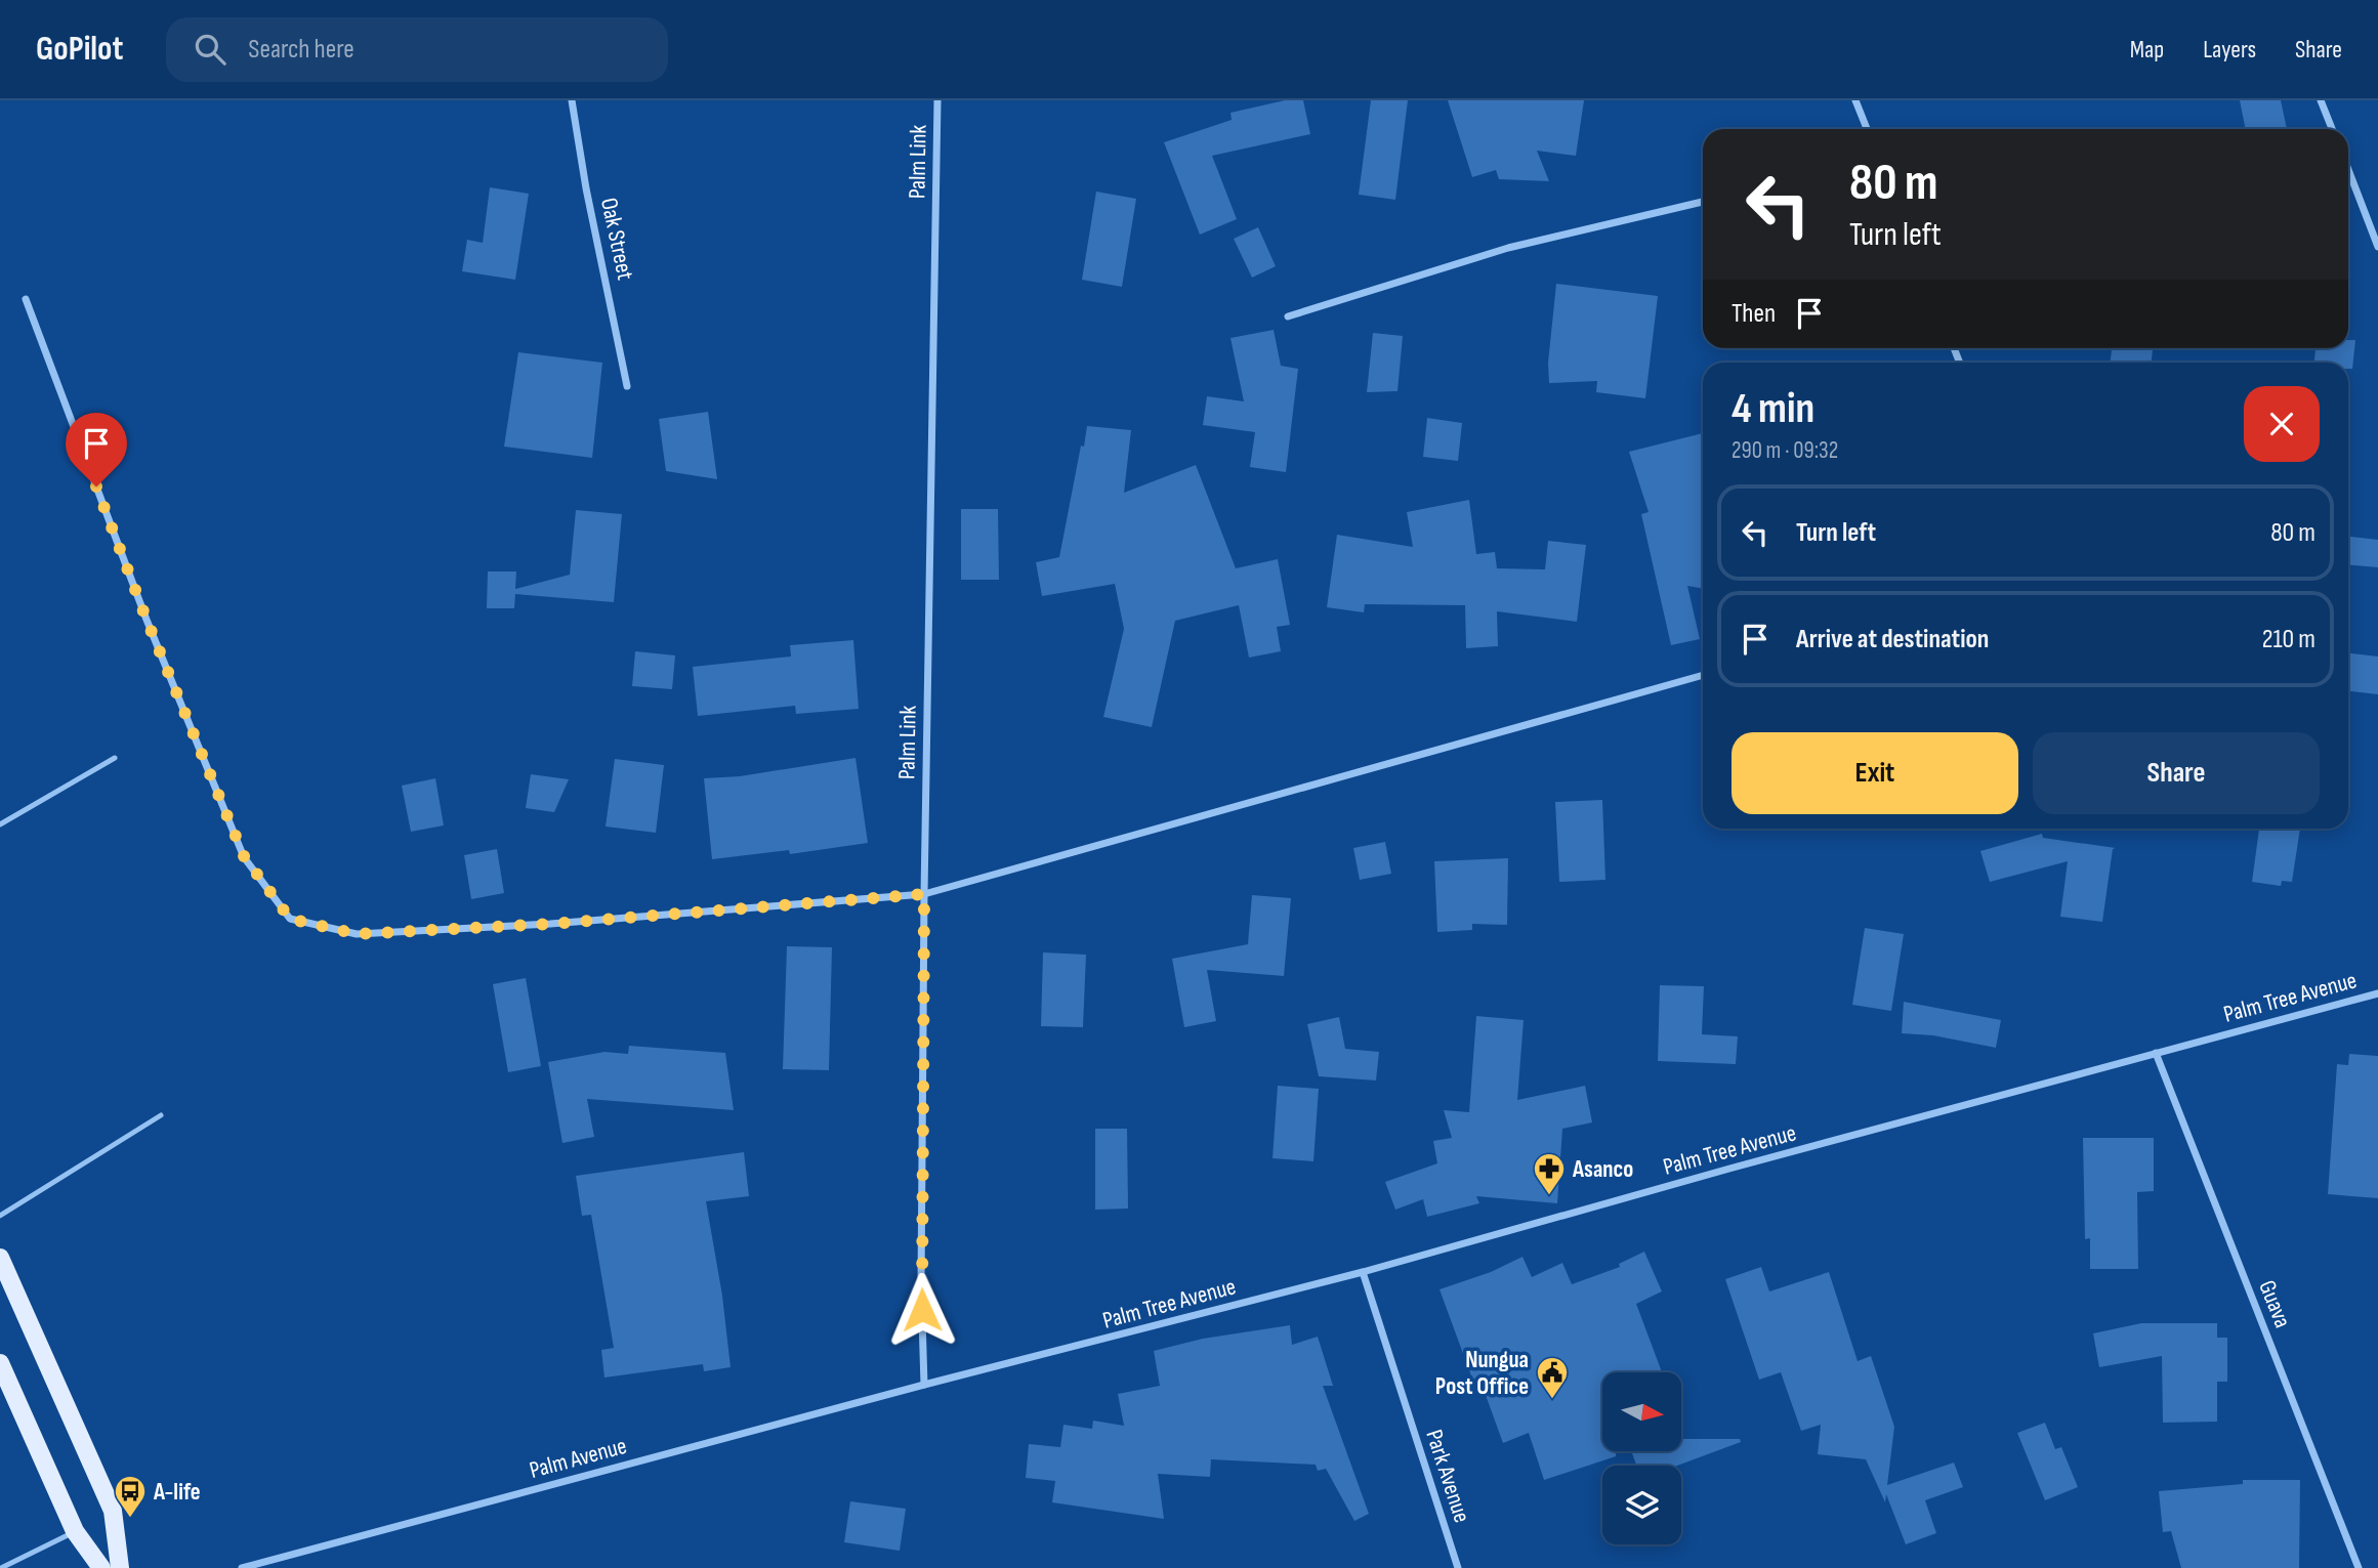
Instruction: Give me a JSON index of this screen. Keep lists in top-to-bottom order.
{
  "streets": {
    "street": [
      "Palm Link",
      "Oak Street",
      "Palm Tree Avenue",
      "Guava",
      "Palm Avenue",
      "Park Avenue"
    ]
  },
  "crossings": [
    ["Palm Link", "Palm Tree Avenue"],
    ["Palm Link", "Palm Avenue"],
    ["Palm Tree Avenue", "Guava"],
    ["Palm Tree Avenue", "Palm Avenue"],
    ["Palm Tree Avenue", "Park Avenue"]
  ],
  "places": {
    "pharmacy": ["Asanco"],
    "public building": ["Nungua Post Office"],
    "bus stop": ["A-life"]
  },
  "north": "right",
  "page": {
    "header": "GoPilot",
    "search": "Search here",
    "nav": ["Map", "Layers", "Share"],
    "turn": ["80 m", "Turn left"],
    "then": "Then",
    "heading": ["4 min", "290 m · 09:32"],
    "list": [
      {
        "name": "Turn left",
        "value": "80 m"
      },
      {
        "name": "Arrive at destination",
        "value": "210 m"
      }
    ],
    "buttons": ["Exit", "Share"]
  }
}
